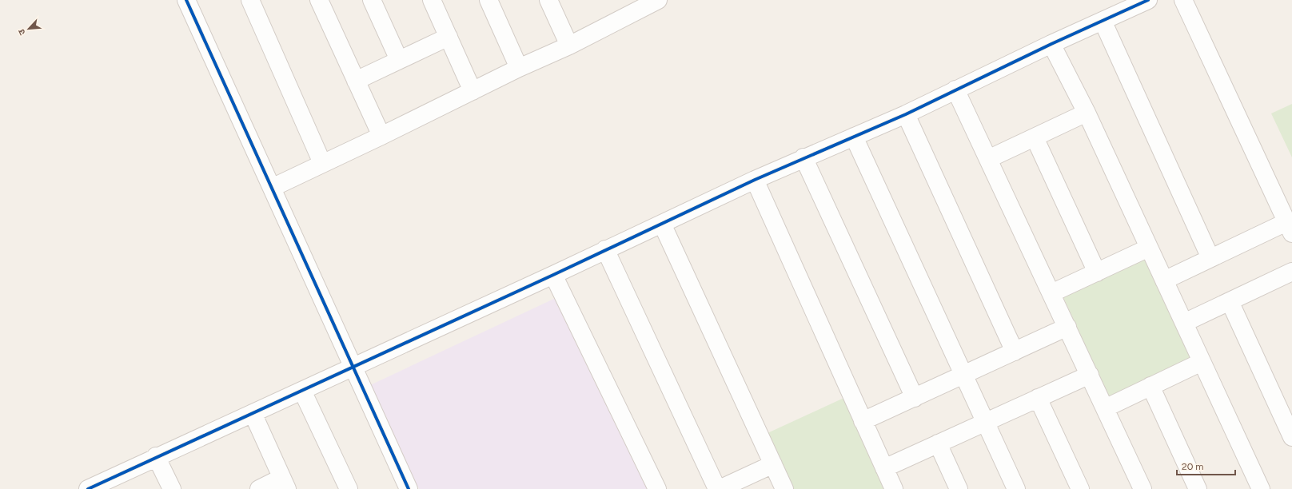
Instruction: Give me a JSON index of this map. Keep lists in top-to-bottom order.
{
  "scale_bar": "20 m",
  "north": "bottom left"
}
